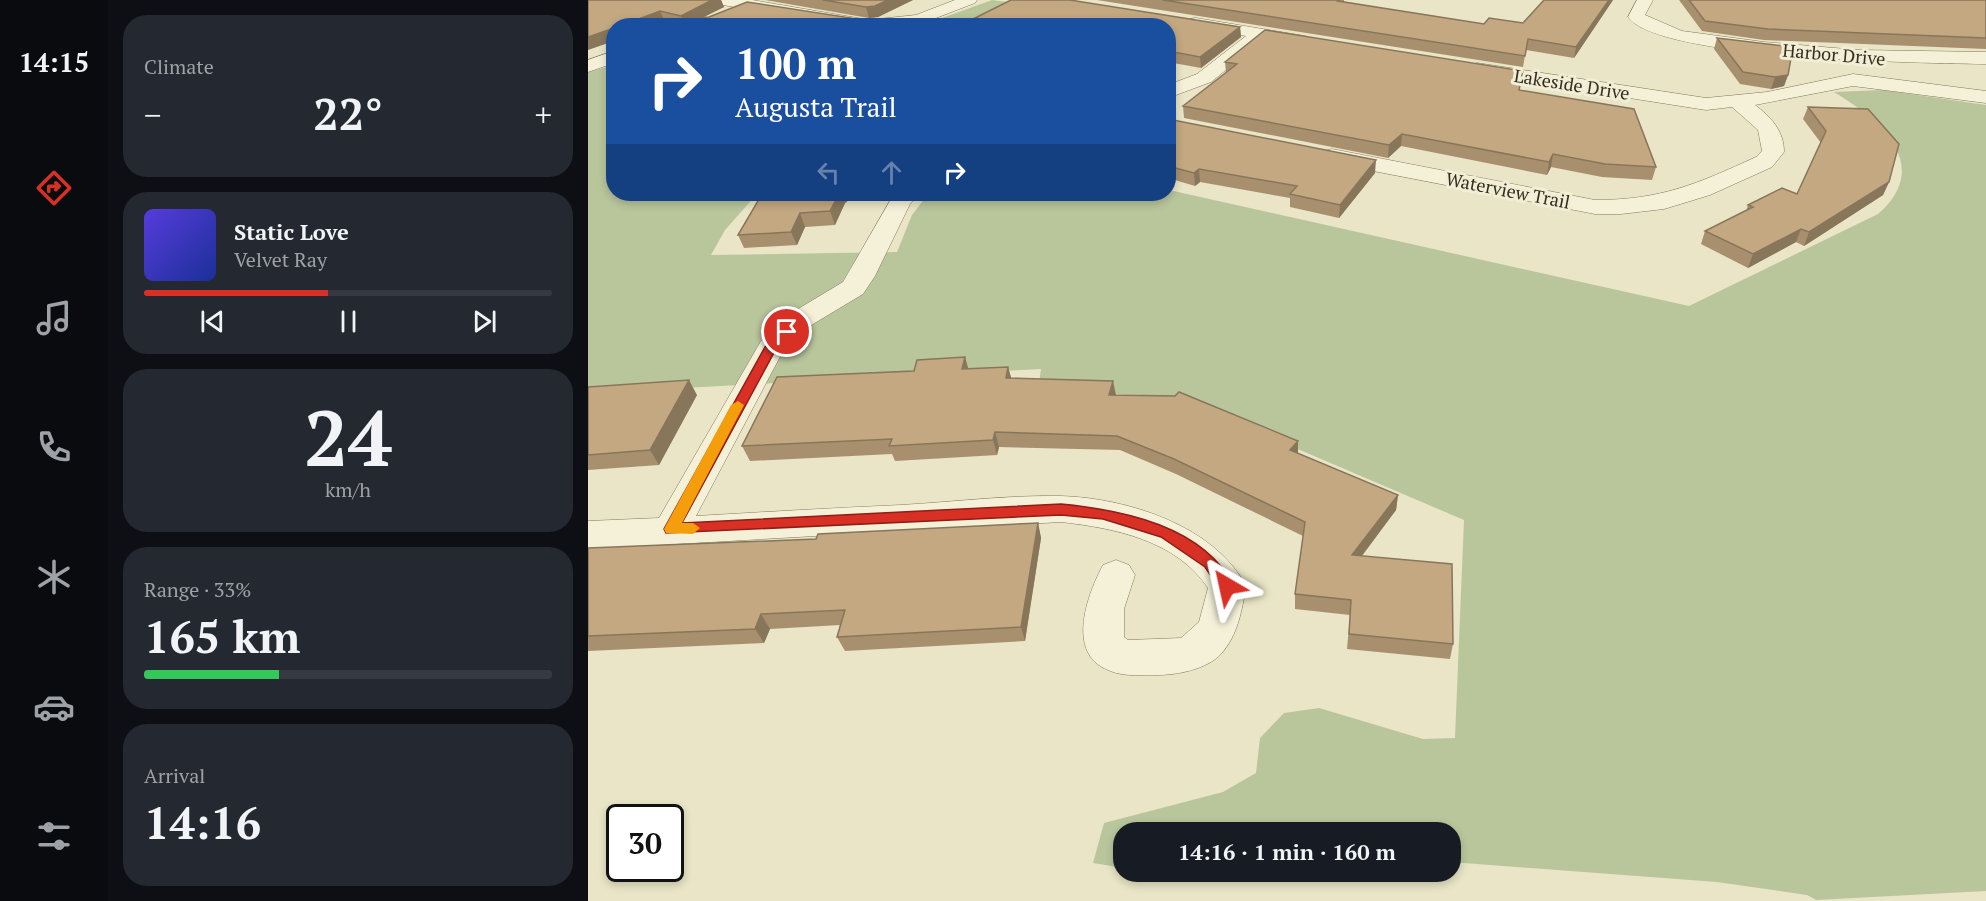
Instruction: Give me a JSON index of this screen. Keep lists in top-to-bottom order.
{
  "streets": {
    "street": ["Harbor Drive", "Lakeside Drive", "Waterview Trail"]
  },
  "crossings": [
    ["Lakeside Drive", "Waterview Trail"]
  ],
  "page": {
    "tabs": "14:15",
    "tile": [
      "Climate",
      ["24", "km/h"],
      ["Range · 33%", "165 km"],
      ["Arrival", "14:16"]
    ],
    "turn": ["100 m", "Augusta Trail"],
    "heat": ["−", "22°", "+"],
    "song": ["Static Love", "Velvet Ray"],
    "limit": "30",
    "trip": "14:16 · 1 min · 160 m"
  }
}
